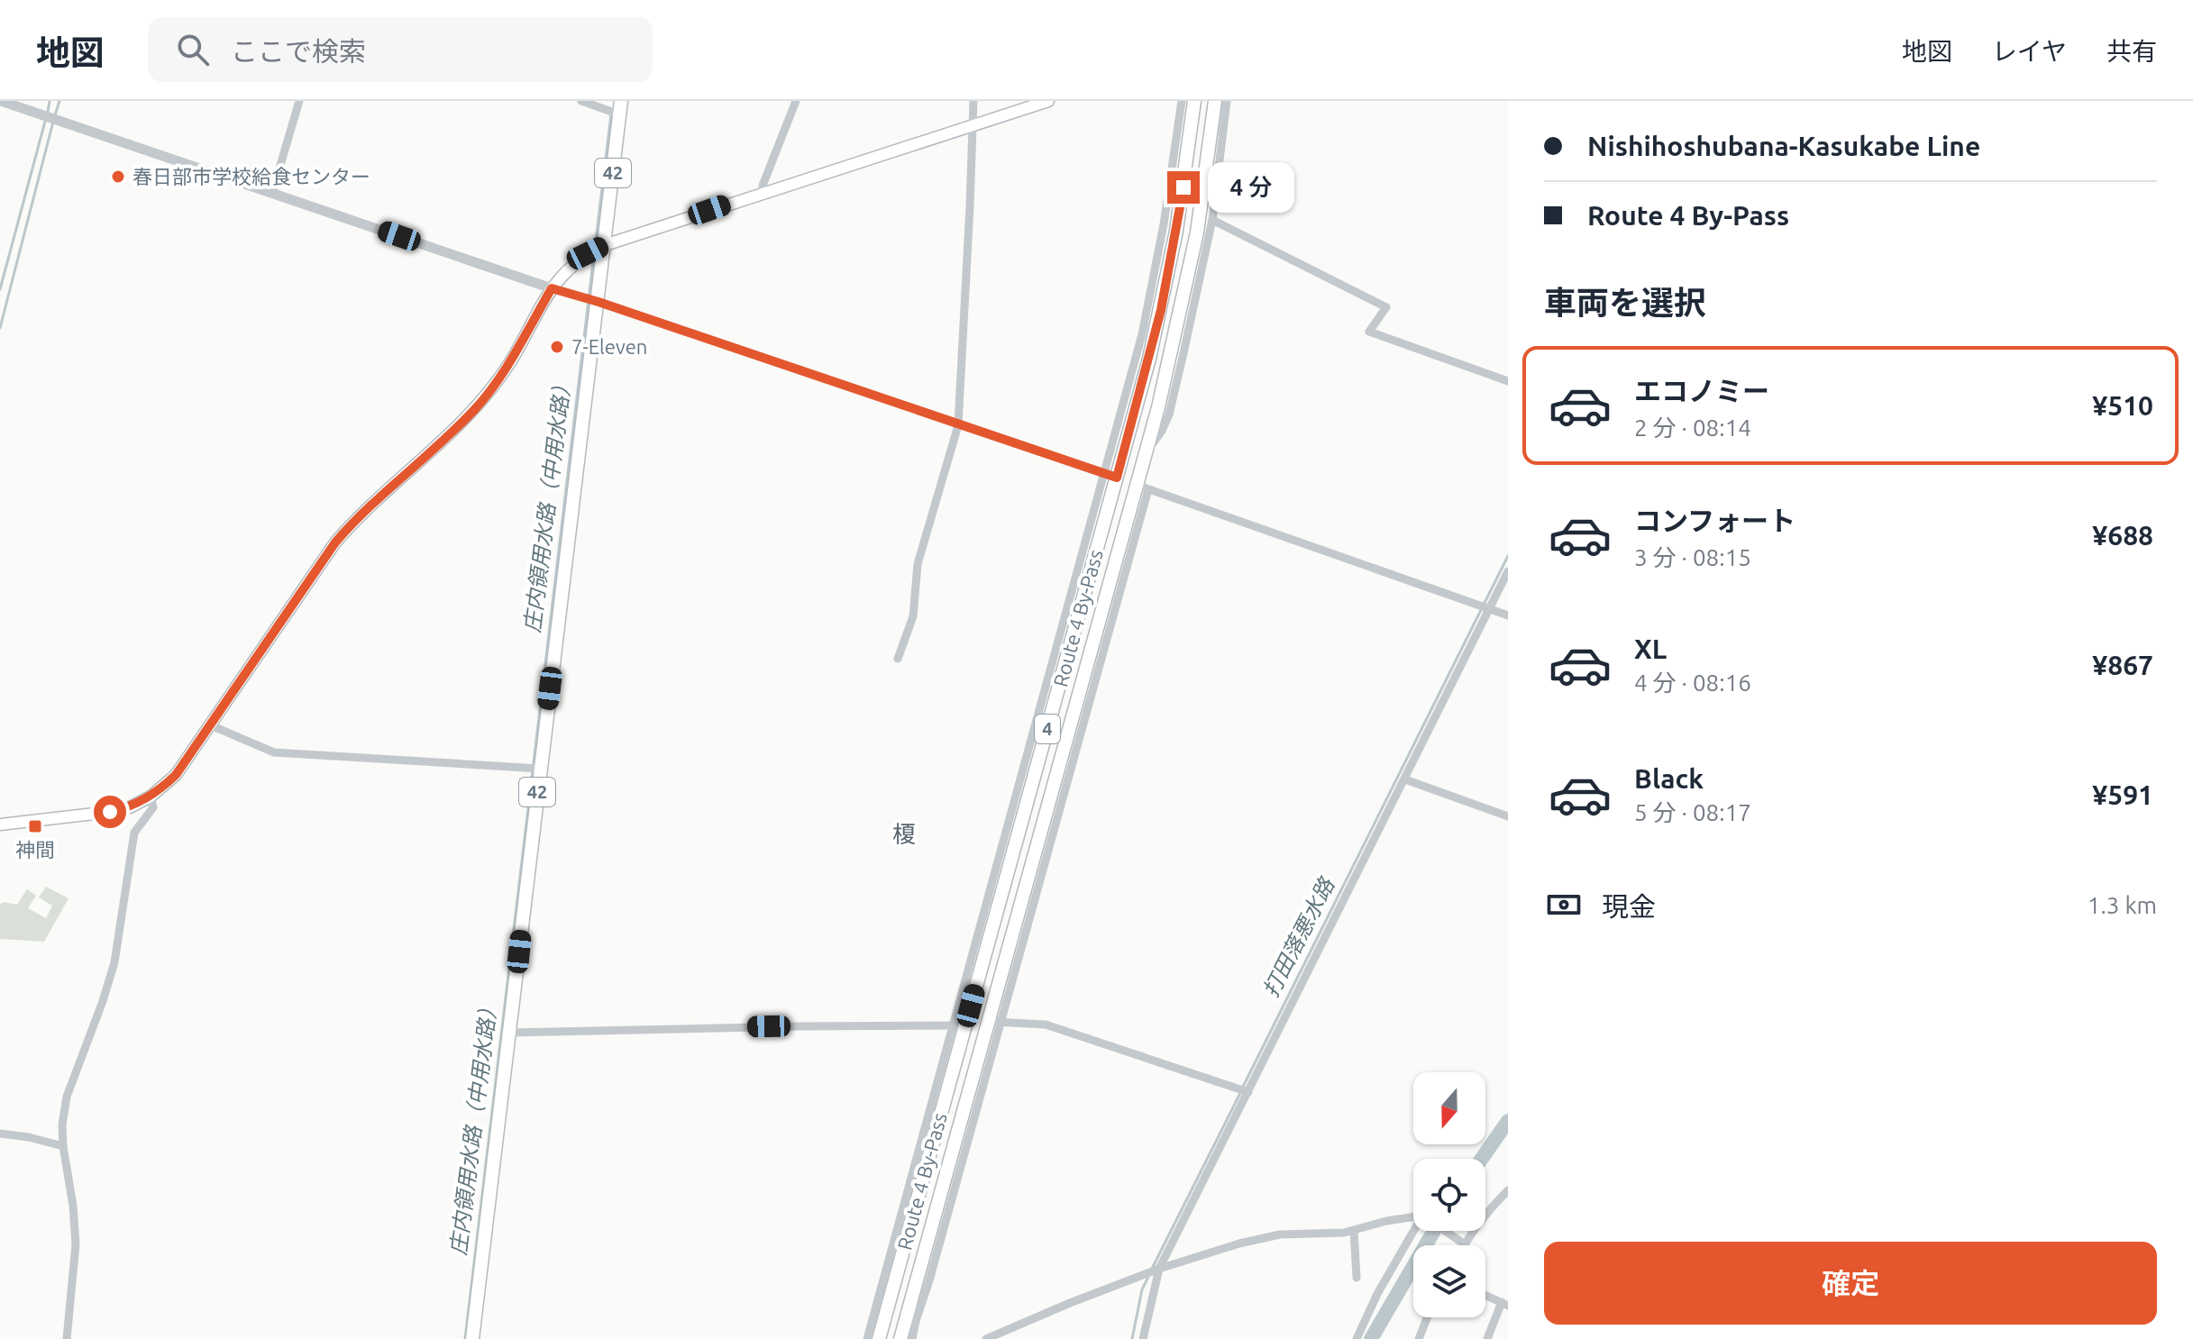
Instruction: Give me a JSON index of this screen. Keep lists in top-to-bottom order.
{
  "streets": {
    "main road": ["42", "Route 4 By-Pass", "4"]
  },
  "districts": ["榎"],
  "water": ["庄内領用水路（中用水路）", "打田落悪水路"],
  "places": {
    "other": ["春日部市学校給食センター", "7-Eleven"],
    "transit": ["神間"]
  },
  "north": "bottom",
  "page": {
    "header": "地図",
    "search": "ここで検索",
    "nav": ["地図", "レイヤ", "共有"],
    "banner": ["Nishihoshubana-Kasukabe Line", "Route 4 By-Pass"],
    "bubble": "4 分",
    "heading": "車両を選択",
    "list": [
      {
        "name": "エコノミー",
        "note": "2 分 · 08:14",
        "value": "¥510"
      },
      {
        "name": "コンフォート",
        "note": "3 分 · 08:15",
        "value": "¥688"
      },
      {
        "name": "XL",
        "note": "4 分 · 08:16",
        "value": "¥867"
      },
      {
        "name": "Black",
        "note": "5 分 · 08:17",
        "value": "¥591"
      }
    ],
    "pay": ["現金", "1.3 km"],
    "buttons": "確定"
  }
}
